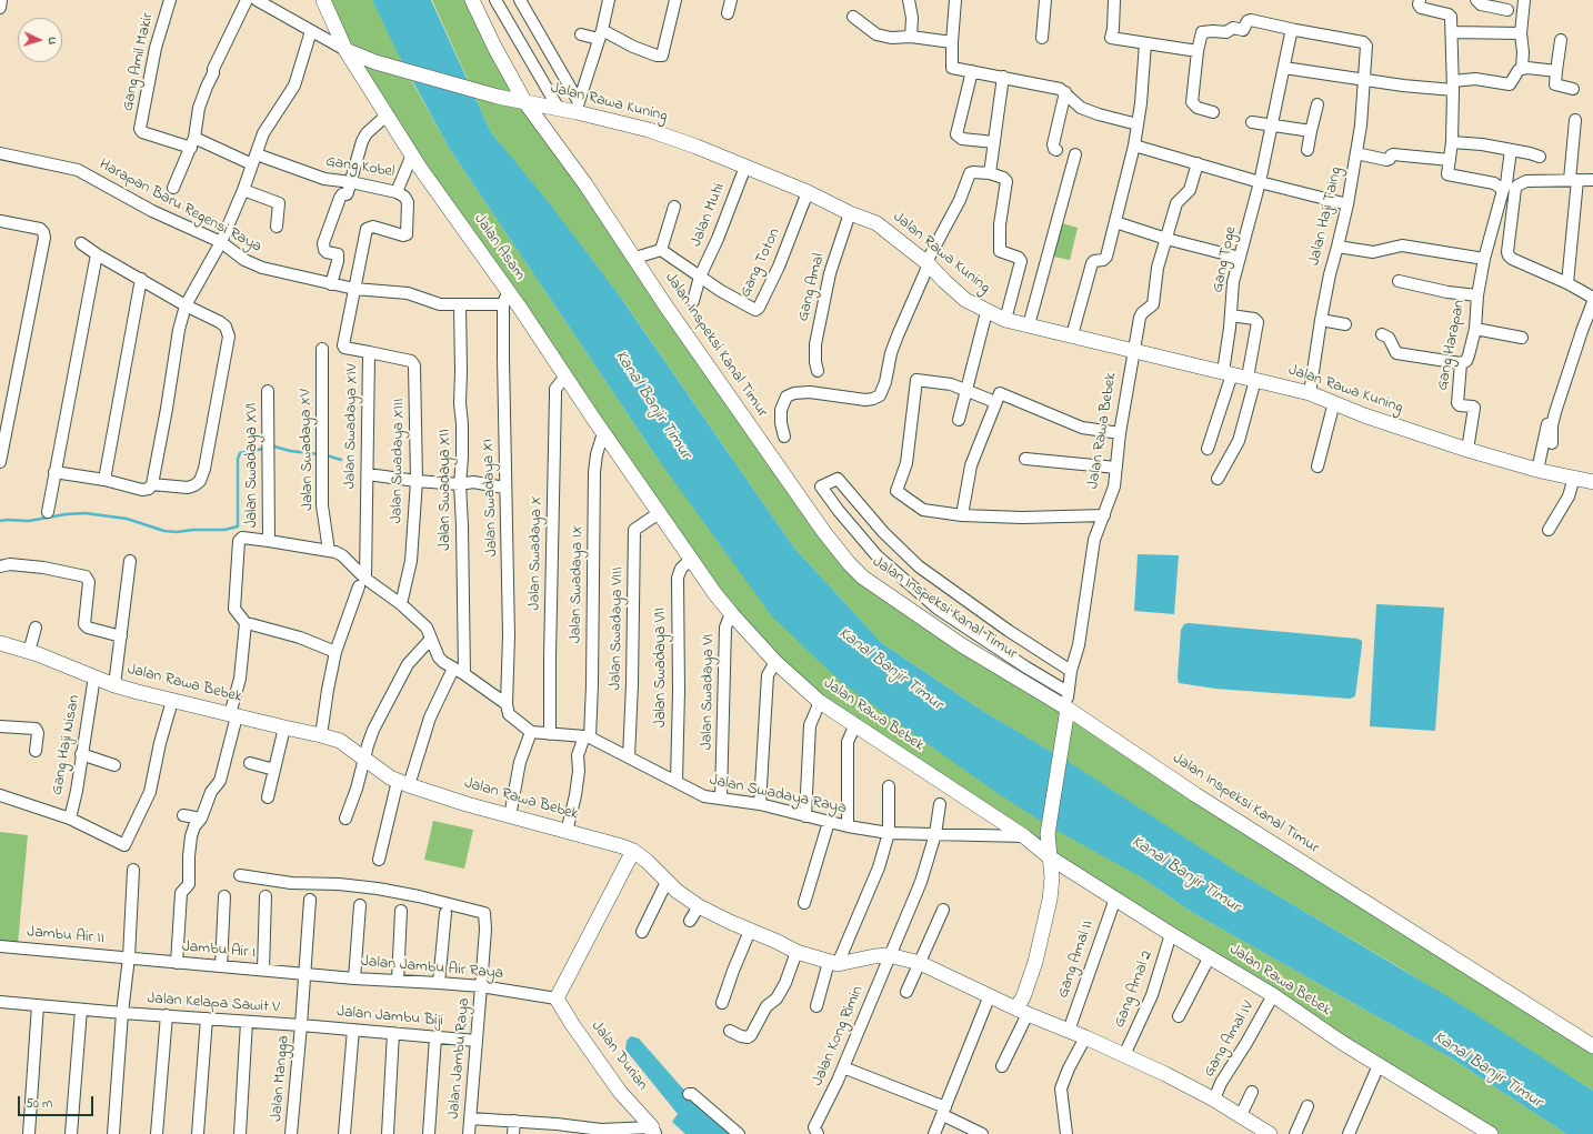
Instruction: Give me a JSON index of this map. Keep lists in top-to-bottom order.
{
  "streets": {
    "street": [
      "Gang Amil Makir",
      "Jalan Rawa Kuning",
      "Gang Kobel",
      "Harapan Baru Regensi Raya",
      "Jalan Muhi",
      "Jalan Haji Taing",
      "Jalan Asam",
      "Gang Toge",
      "Gang Toton",
      "Gang Amal",
      "Jalan Inspeksi Kanal Timur",
      "Gang Harapan",
      "Jalan Swadaya XIV",
      "Jalan Rawa Bebek",
      "Jalan Swadaya XV",
      "Jalan Swadaya XIII",
      "Jalan Swadaya XVI",
      "Jalan Swadaya XII",
      "Jalan Swadaya XI",
      "Jalan Swadaya X",
      "Jalan Swadaya IX",
      "Jalan Swadaya VIII",
      "Jalan Swadaya VII",
      "Jalan Swadaya VI",
      "Gang Haji Nisan",
      "Jalan Swadaya Raya",
      "Jambu Air II",
      "Jambu Air I",
      "Gang Amal II",
      "Jalan Jambu Air Raya",
      "Gang Amal 2",
      "Jalan Kelapa Sawit V",
      "Jalan Jambu Biji",
      "Jalan Kong Rimin",
      "Gang Amal IV",
      "Jalan Durian",
      "Jalan Jambu Raya",
      "Jalan Mangga"
    ]
  },
  "crossings": [
    ["Gang Amil Makir", "Gang Kobel"],
    ["Jalan Rawa Kuning", "Jalan Muhi"],
    ["Jalan Rawa Kuning", "Jalan Haji Taing"],
    ["Jalan Rawa Kuning", "Jalan Asam"],
    ["Jalan Rawa Kuning", "Gang Toge"],
    ["Jalan Rawa Kuning", "Gang Toton"],
    ["Jalan Rawa Kuning", "Gang Amal"],
    ["Jalan Rawa Kuning", "Jalan Inspeksi Kanal Timur"],
    ["Jalan Rawa Kuning", "Gang Harapan"],
    ["Jalan Rawa Kuning", "Jalan Rawa Bebek"],
    ["Gang Kobel", "Jalan Asam"],
    ["Gang Kobel", "Jalan Swadaya XIV"],
    ["Harapan Baru Regensi Raya", "Jalan Asam"],
    ["Harapan Baru Regensi Raya", "Jalan Swadaya XIV"],
    ["Harapan Baru Regensi Raya", "Jalan Swadaya XII"],
    ["Harapan Baru Regensi Raya", "Jalan Swadaya XI"],
    ["Jalan Muhi", "Gang Toton"],
    ["Jalan Haji Taing", "Gang Toge"],
    ["Jalan Asam", "Jalan Rawa Bebek"],
    ["Jalan Asam", "Jalan Swadaya XI"],
    ["Jalan Asam", "Jalan Swadaya X"],
    ["Jalan Asam", "Jalan Swadaya IX"],
    ["Jalan Asam", "Jalan Swadaya VIII"],
    ["Jalan Inspeksi Kanal Timur", "Jalan Rawa Bebek"],
    ["Jalan Swadaya XIV", "Jalan Rawa Bebek"],
    ["Jalan Swadaya XIV", "Jalan Swadaya XIII"],
    ["Jalan Rawa Bebek", "Jalan Swadaya IX"],
    ["Jalan Rawa Bebek", "Jalan Swadaya VIII"],
    ["Jalan Rawa Bebek", "Jalan Swadaya VII"],
    ["Jalan Rawa Bebek", "Jalan Swadaya VI"],
    ["Jalan Rawa Bebek", "Gang Haji Nisan"],
    ["Jalan Rawa Bebek", "Jalan Swadaya Raya"],
    ["Jalan Rawa Bebek", "Gang Amal II"],
    ["Jalan Rawa Bebek", "Gang Amal 2"],
    ["Jalan Rawa Bebek", "Jalan Kong Rimin"],
    ["Jalan Rawa Bebek", "Gang Amal IV"],
    ["Jalan Swadaya X", "Jalan Swadaya Raya"],
    ["Jalan Swadaya IX", "Jalan Swadaya Raya"],
    ["Jalan Swadaya VIII", "Jalan Swadaya Raya"],
    ["Jalan Swadaya VII", "Jalan Swadaya Raya"],
    ["Jalan Swadaya VI", "Jalan Swadaya Raya"],
    ["Jalan Swadaya Raya", "Jalan Kong Rimin"],
    ["Jambu Air II", "Jambu Air I"],
    ["Jambu Air I", "Jalan Jambu Air Raya"],
    ["Jambu Air I", "Jalan Mangga"],
    ["Jalan Jambu Air Raya", "Jalan Durian"],
    ["Jalan Jambu Air Raya", "Jalan Jambu Raya"],
    ["Jalan Jambu Air Raya", "Jalan Mangga"],
    ["Jalan Kelapa Sawit V", "Jalan Jambu Biji"],
    ["Jalan Kelapa Sawit V", "Jalan Mangga"],
    ["Jalan Jambu Biji", "Jalan Jambu Raya"],
    ["Jalan Jambu Biji", "Jalan Mangga"]
  ],
  "water": ["Kanal Banjir Timur"],
  "scale_bar": "50 m",
  "north": "right"
}
